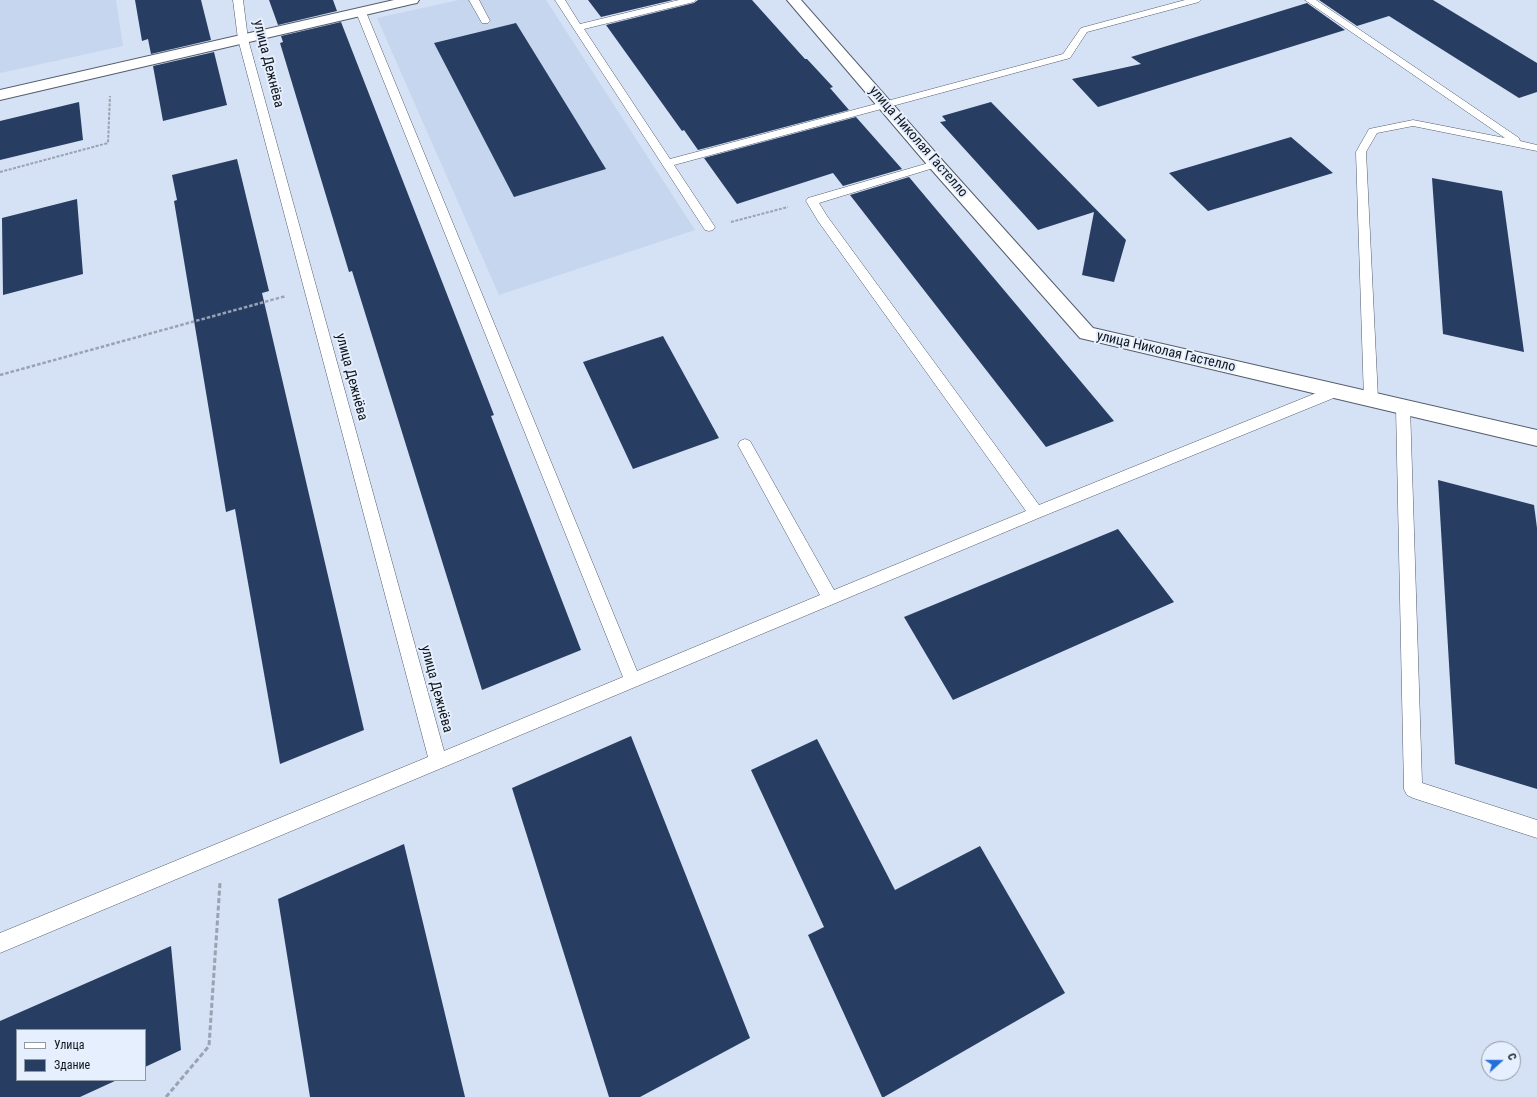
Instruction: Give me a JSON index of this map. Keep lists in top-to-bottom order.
{
  "streets": {
    "street": ["улица Николая Гастелло"],
    "lane": ["улица Дежнёва"]
  },
  "legend": ["Улица", "Здание"],
  "north": "right"
}
